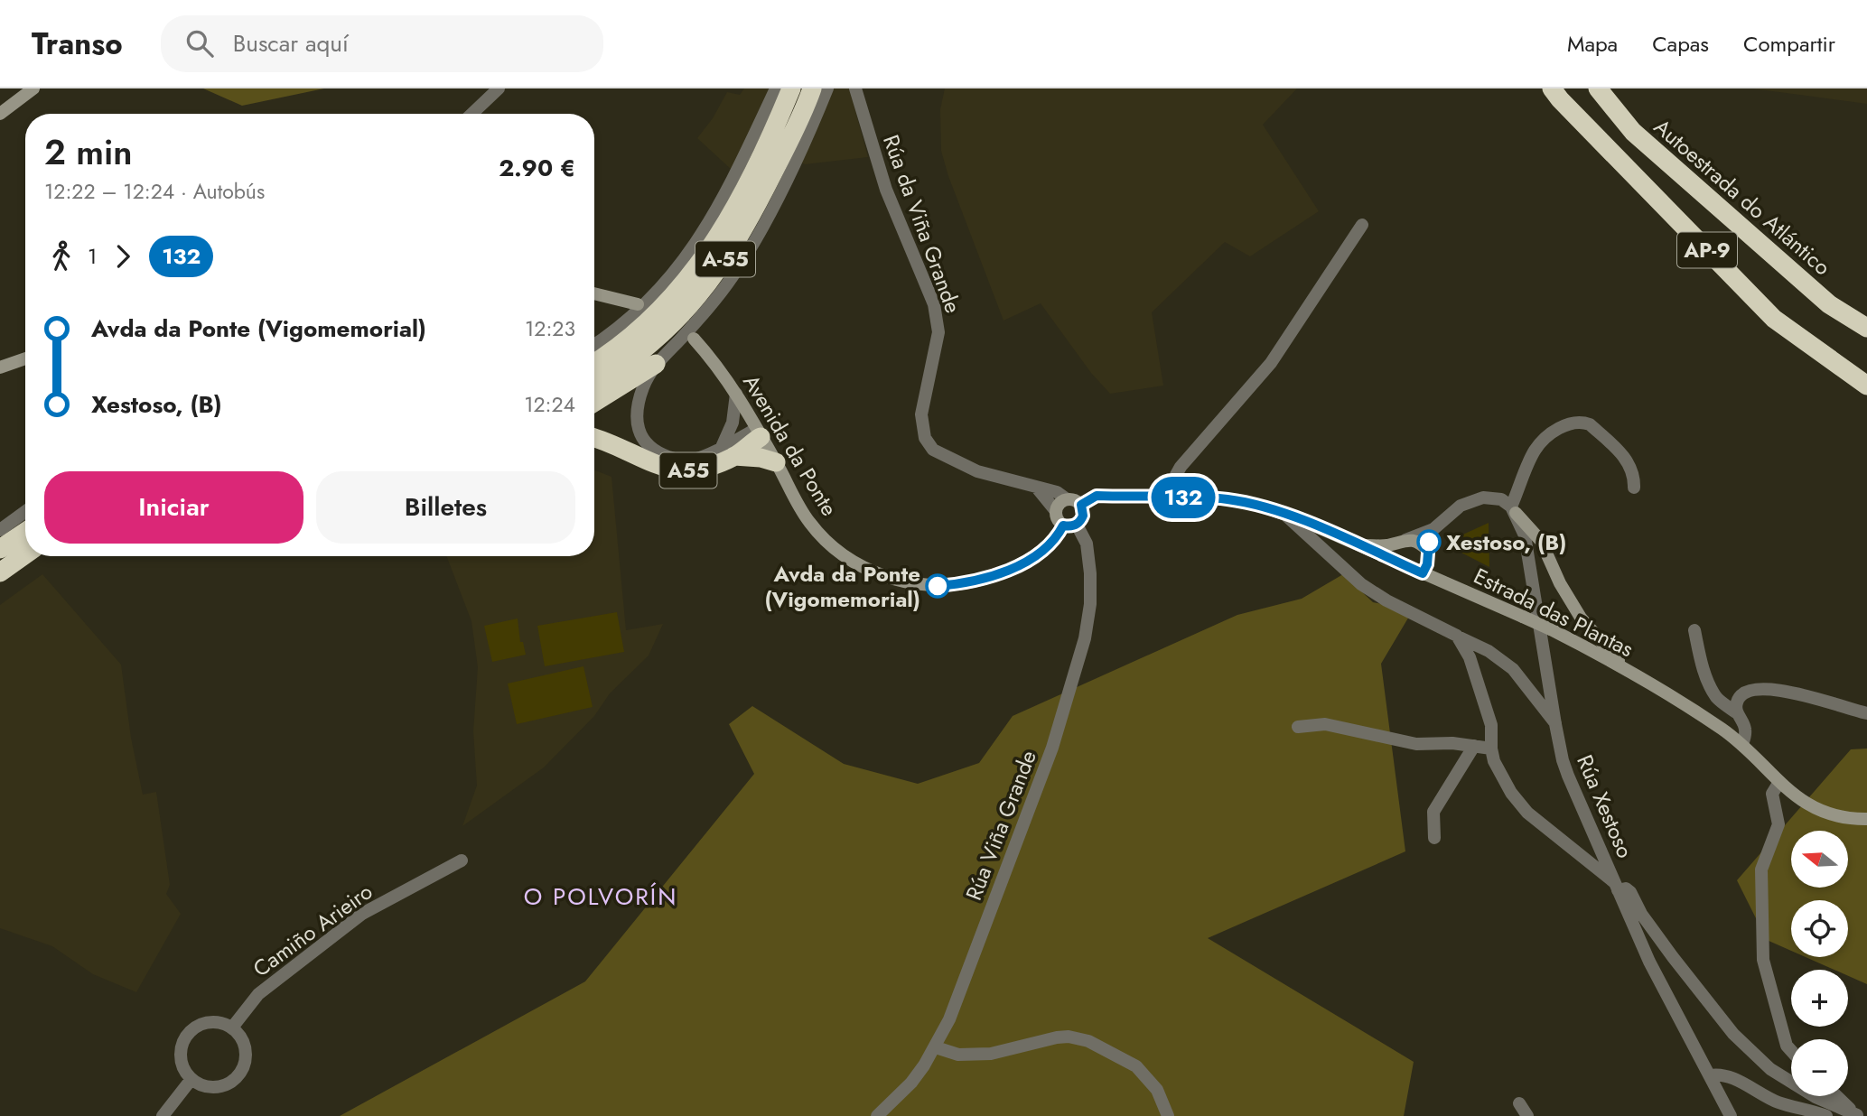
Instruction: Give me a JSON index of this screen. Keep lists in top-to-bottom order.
{
  "streets": {
    "highway": [
      "Autoestrada do Atlántico",
      "AP-9",
      "A-55",
      "A55"
    ],
    "street": [
      "Rúa da Viña Grande",
      "Avenida da Ponte",
      "Estrada das Plantas",
      "Rúa Xestoso",
      "Rúa Viña Grande",
      "Camiño Arieiro"
    ]
  },
  "crossings": [
    ["Rúa da Viña Grande", "Avenida da Ponte"],
    ["Rúa da Viña Grande", "Estrada das Plantas"],
    ["Rúa da Viña Grande", "Rúa Viña Grande"],
    ["Avenida da Ponte", "A55"],
    ["Avenida da Ponte", "Estrada das Plantas"],
    ["Avenida da Ponte", "Rúa Viña Grande"],
    ["Estrada das Plantas", "Rúa Viña Grande"]
  ],
  "districts": ["O POLVORÍN"],
  "places": ["Xestoso, (B)", "Avda da Ponte (Vigomemorial)"],
  "lines": ["bus line 132"],
  "north": "left",
  "page": {
    "header": "Transo",
    "search": "Buscar aquí",
    "nav": ["Mapa", "Capas", "Compartir"],
    "on_map": "132",
    "heading": ["2 min", "12:22 – 12:24 · Autobús", "2.90 €"],
    "legs": ["1", "132"],
    "list": [
      {
        "name": "Avda da Ponte (Vigomemorial)",
        "value": "12:23"
      },
      {
        "name": "Xestoso, (B)",
        "value": "12:24"
      }
    ],
    "buttons": ["Iniciar", "Billetes"],
    "map_buttons": ["+", "−"]
  }
}
